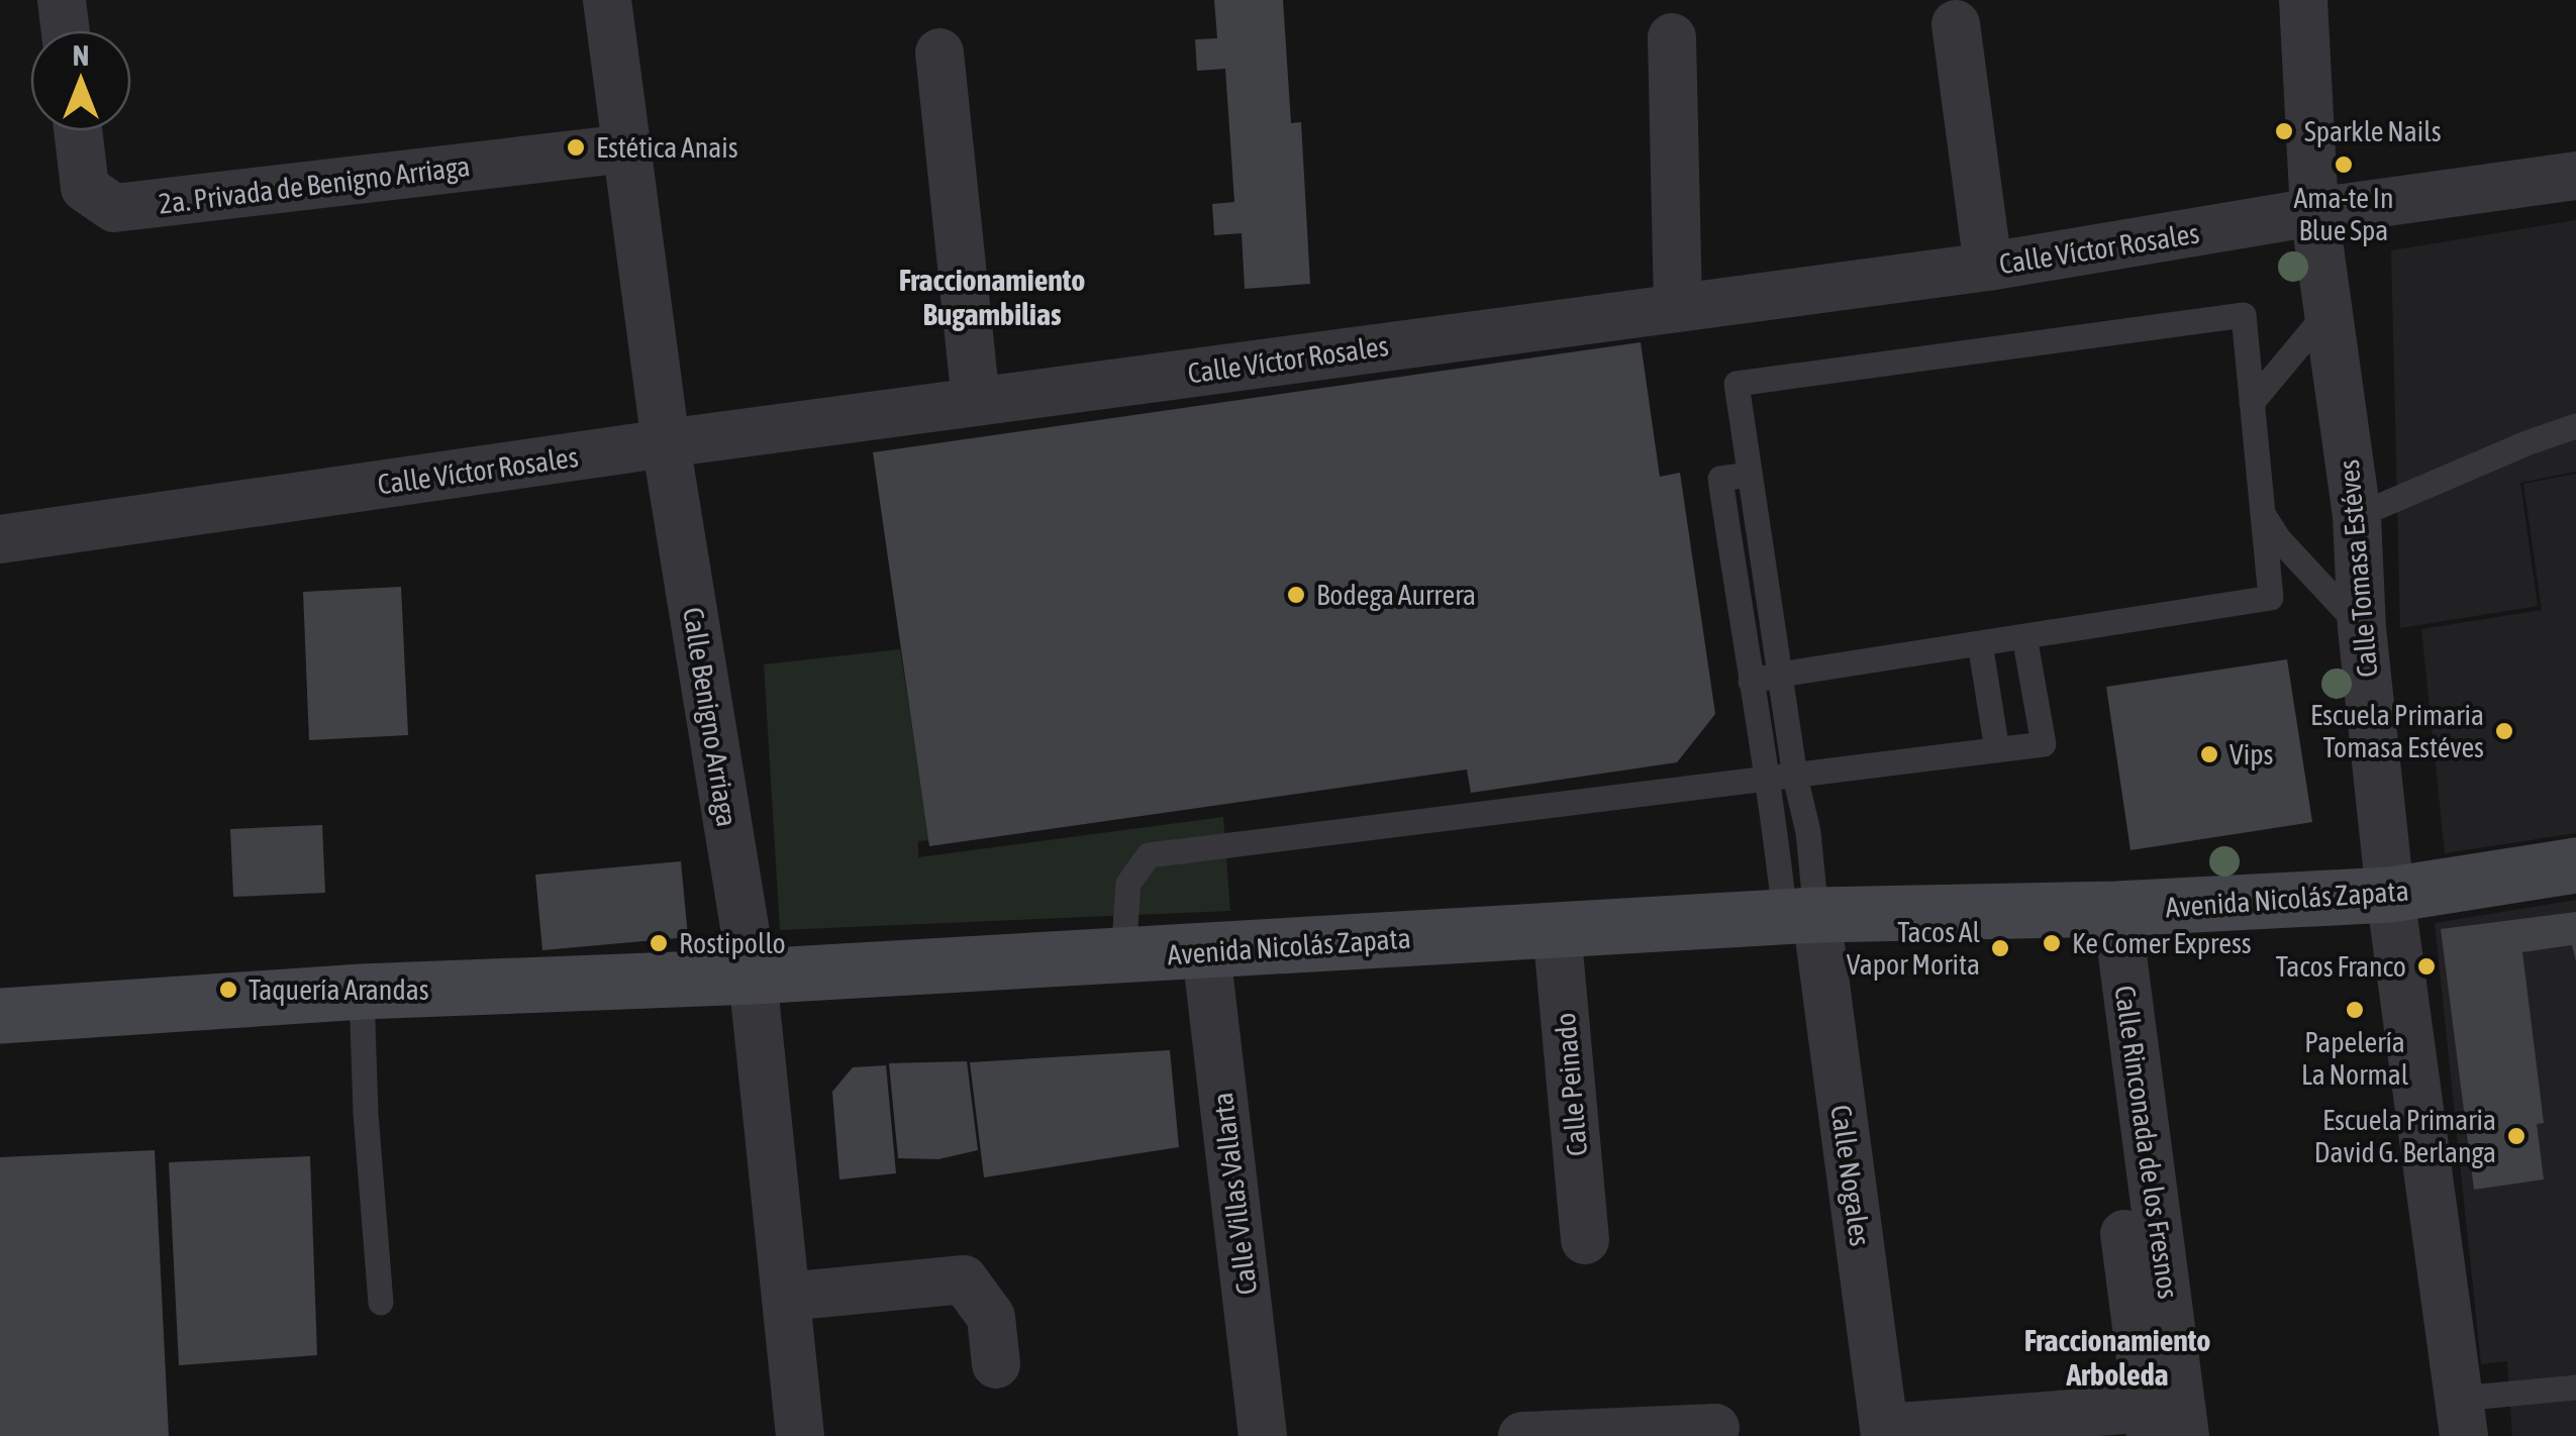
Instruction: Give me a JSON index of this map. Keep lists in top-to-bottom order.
{
  "streets": {
    "street": [
      "2a. Privada de Benigno Arriaga",
      "Calle Víctor Rosales",
      "Calle Tomasa Estéves",
      "Calle Benigno Arriaga",
      "Avenida Nicolás Zapata",
      "Calle Peinado",
      "Calle Rinconada de los Fresnos",
      "Calle Nogales",
      "Calle Villas Vallarta"
    ]
  },
  "crossings": [
    ["2a. Privada de Benigno Arriaga", "Calle Benigno Arriaga"],
    ["Calle Víctor Rosales", "Calle Tomasa Estéves"],
    ["Calle Víctor Rosales", "Calle Benigno Arriaga"],
    ["Calle Tomasa Estéves", "Avenida Nicolás Zapata"],
    ["Calle Benigno Arriaga", "Avenida Nicolás Zapata"],
    ["Avenida Nicolás Zapata", "Calle Peinado"],
    ["Avenida Nicolás Zapata", "Calle Rinconada de los Fresnos"],
    ["Avenida Nicolás Zapata", "Calle Nogales"],
    ["Avenida Nicolás Zapata", "Calle Villas Vallarta"]
  ],
  "districts": ["Fraccionamiento Bugambilias", "Fraccionamiento Arboleda"],
  "places": [
    "Sparkle Nails",
    "Estética Anais",
    "Ama-te In Blue Spa",
    "Bodega Aurrera",
    "Escuela Primaria Tomasa Estéves",
    "Vips",
    "Rostipollo",
    "Ke Comer Express",
    "Tacos Al Vapor Morita",
    "Tacos Franco",
    "Taquería Arandas",
    "Papelería La Normal",
    "Escuela Primaria David G. Berlanga"
  ],
  "north": "top"
}
